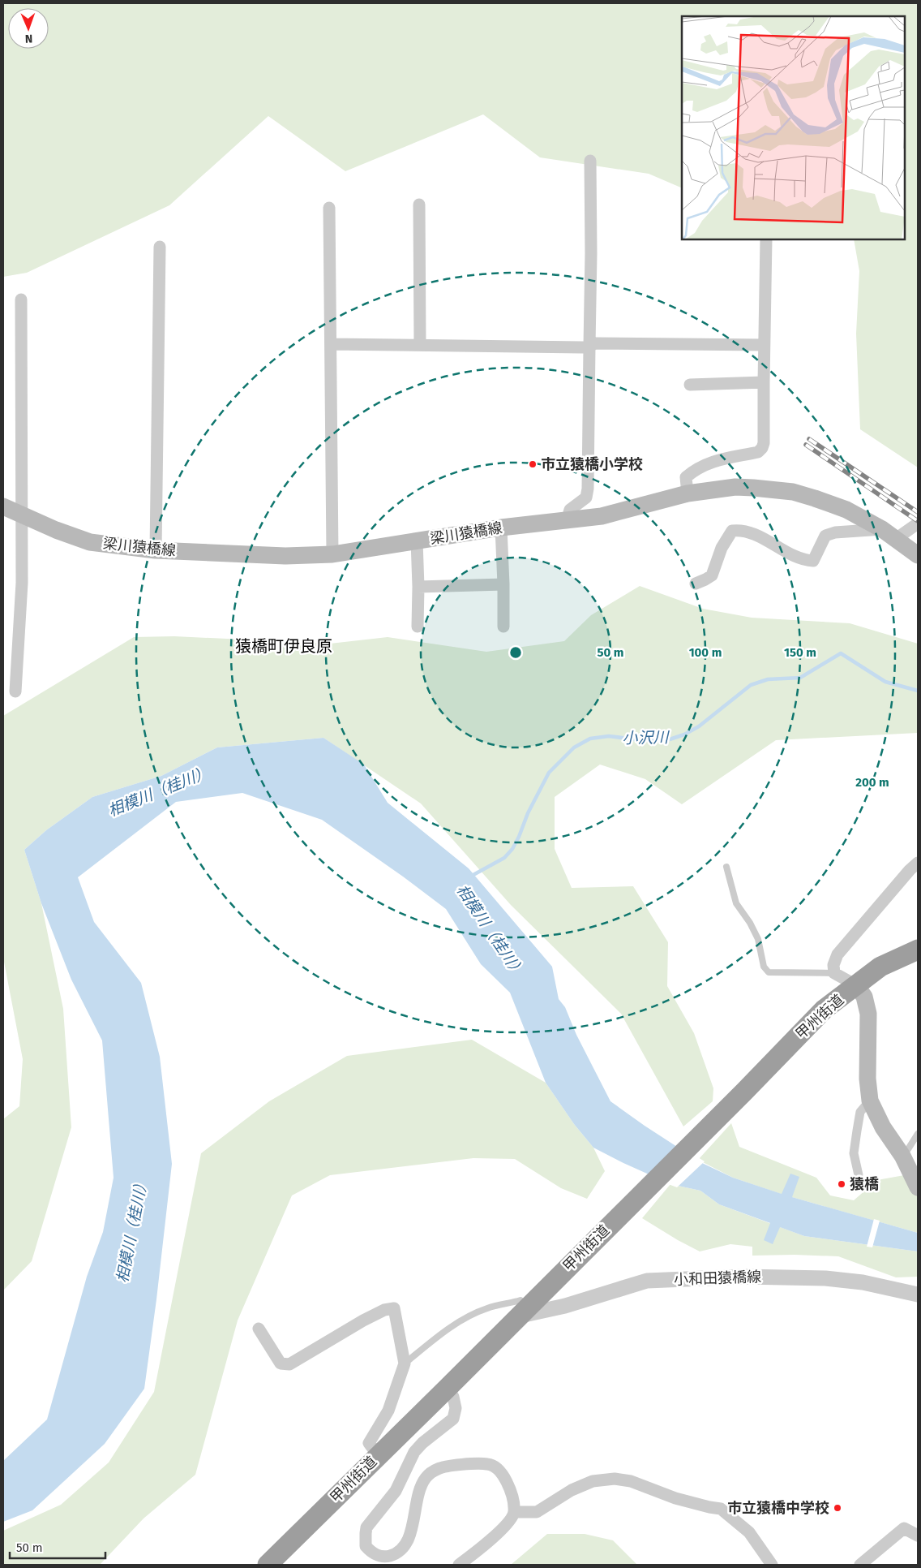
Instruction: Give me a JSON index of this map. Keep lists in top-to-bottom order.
{
  "streets": {
    "highway": ["甲州街道"],
    "main road": ["梁川猿橋線"],
    "street": ["小和田猿橋線"]
  },
  "crossings": [
    ["甲州街道", "小和田猿橋線"]
  ],
  "districts": ["猿橋町伊良原"],
  "water": ["小沢川", "相模川（桂川）"],
  "places": ["市立猿橋小学校", "猿橋", "市立猿橋中学校"],
  "scale_bar": "50 m",
  "north": "bottom",
  "rings": [
    "50 m",
    "100 m",
    "150 m",
    "200 m"
  ]
}
